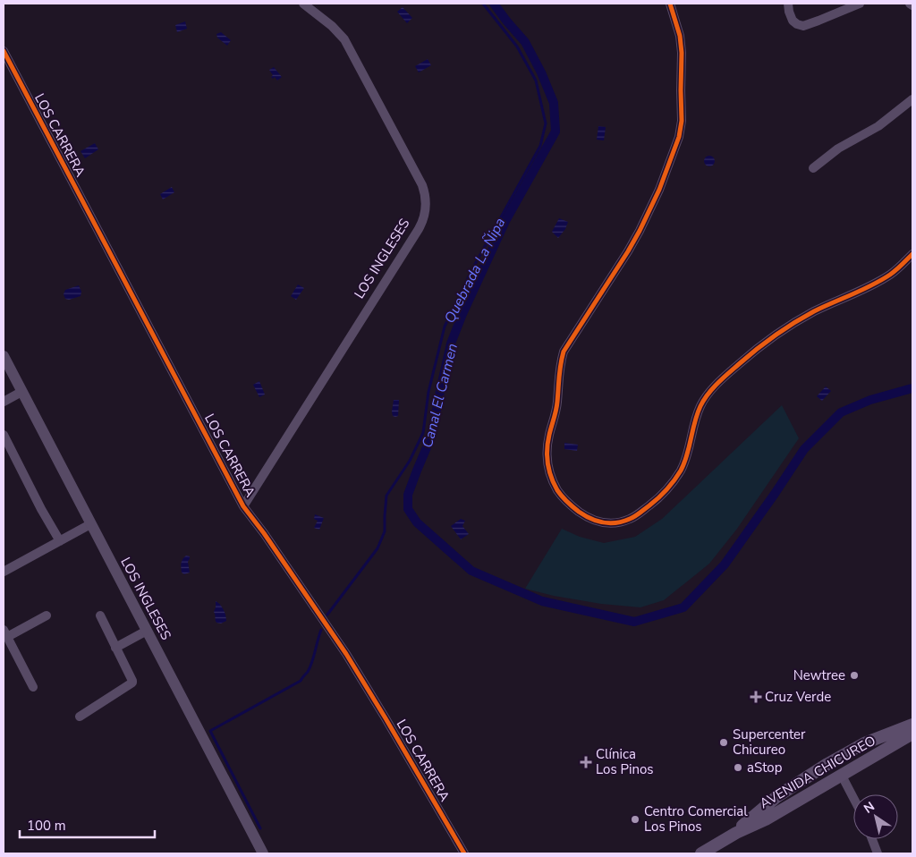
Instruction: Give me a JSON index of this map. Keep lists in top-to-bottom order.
{
  "streets": {
    "main road": ["AVENIDA CHICUREO"],
    "street": ["LOS CARRERA", "LOS INGLESES"]
  },
  "crossings": [
    ["LOS CARRERA", "LOS INGLESES"]
  ],
  "water": ["Quebrada La Ñipa", "Canal El Carmen"],
  "places": {
    "other": [
      "Newtree",
      "Supercenter Chicureo",
      "aStop",
      "Centro Comercial Los Pinos"
    ],
    "health": ["Cruz Verde", "Clínica Los Pinos"]
  },
  "scale_bar": "100 m",
  "north": "top left"
}
